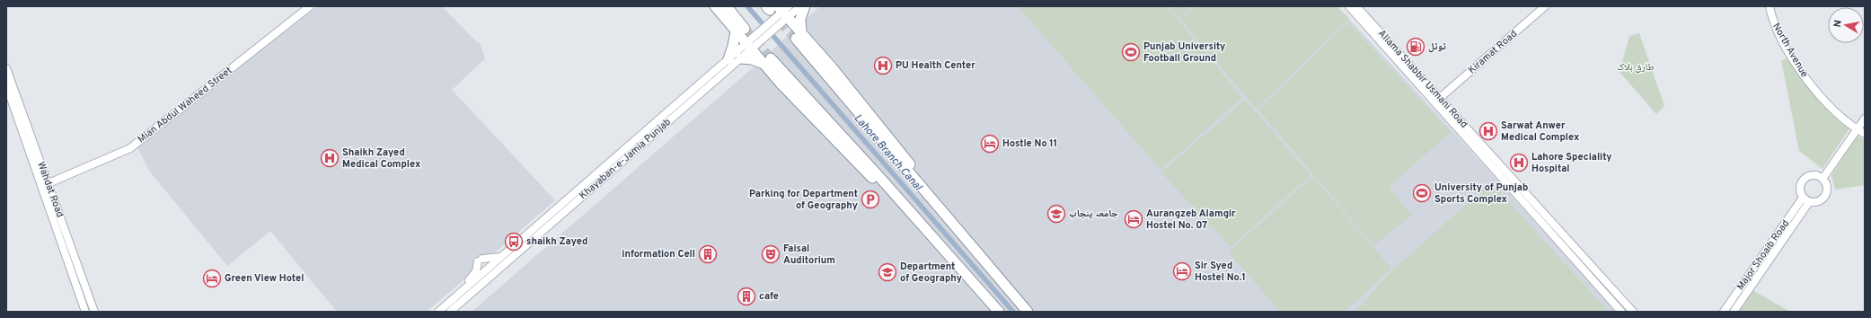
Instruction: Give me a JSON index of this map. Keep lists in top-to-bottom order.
{
  "streets": {
    "main road": [
      "North Avenue",
      "Kiramat Road",
      "Allama Shabbir Usmani Road",
      "Mian Abdul Waheed Street",
      "Khayaban-e-Jamia Punjab",
      "Wahdat Road",
      "Major Shoaib Road"
    ]
  },
  "crossings": [
    ["Kiramat Road", "Allama Shabbir Usmani Road"],
    ["Mian Abdul Waheed Street", "Wahdat Road"]
  ],
  "water": ["Lahore Branch Canal"],
  "parks": ["طارق بلاک"],
  "places": {
    "fuel station": ["ٹوٹل"],
    "sports": ["Punjab University Football Ground", "University of Punjab Sports Complex"],
    "hospital": [
      "PU Health Center",
      "Sarwat Anwer Medical Complex",
      "Shaikh Zayed Medical Complex",
      "Lahore Speciality Hospital"
    ],
    "hotel": [
      "Hostle No 11",
      "Aurangzeb Alamgir Hostel No. 07",
      "Sir Syed Hostel No.1",
      "Green View Hotel"
    ],
    "parking": ["Parking for Department of Geography"],
    "school or university": ["جامعہ پنجاب", "Department of Geography"],
    "bus stop": ["shaikh Zayed"],
    "building": ["information Cell", "cafe"],
    "theatre": ["Faisal Auditorium"]
  },
  "north": "left"
}
